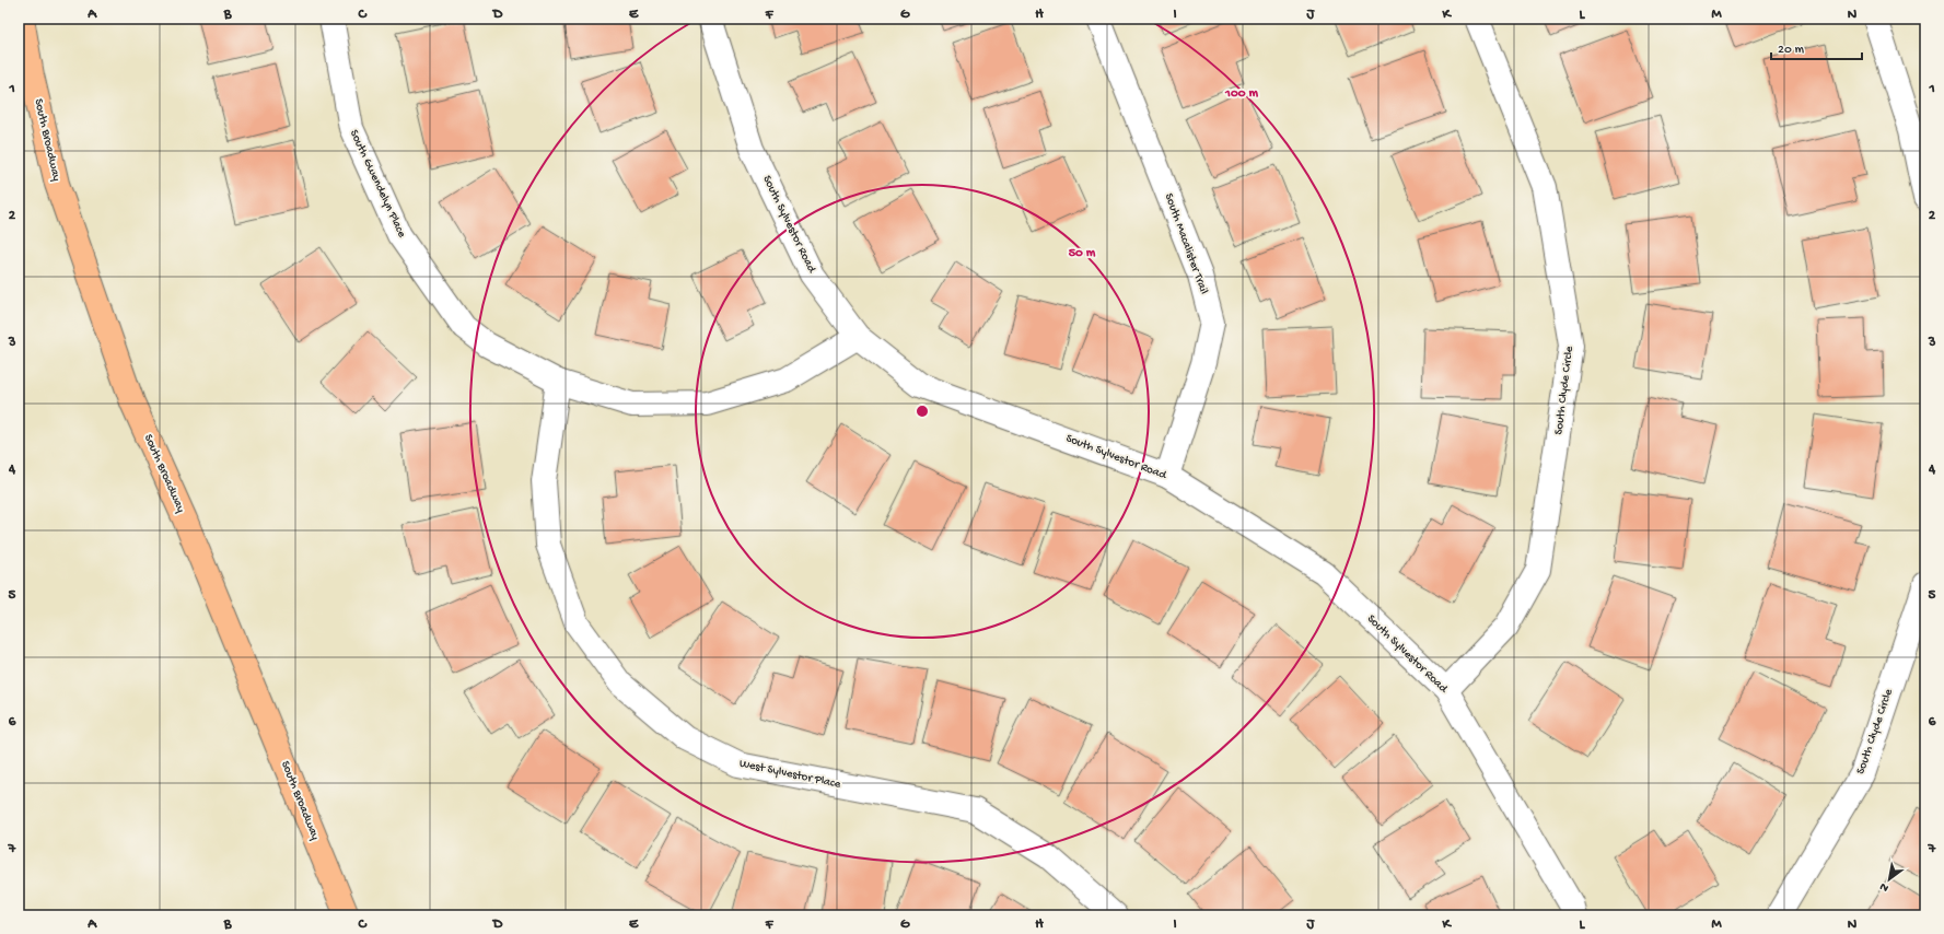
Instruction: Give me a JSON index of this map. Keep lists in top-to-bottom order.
{
  "streets": {
    "main road": ["South Broadway"],
    "street": [
      "South Gwendelyn Place",
      "South Sylvestor Road",
      "South Macalister Trail",
      "South Clyde Circle",
      "West Sylvestor Place"
    ]
  },
  "crossings": [
    ["South Gwendelyn Place", "West Sylvestor Place"],
    ["South Sylvestor Road", "South Macalister Trail"],
    ["South Sylvestor Road", "South Clyde Circle"]
  ],
  "scale_bar": "20 m",
  "north": "bottom left",
  "grid": {
    "columns": [
      "A",
      "B",
      "C",
      "D",
      "E",
      "F",
      "G",
      "H",
      "I",
      "J",
      "K",
      "L",
      "M",
      "N"
    ],
    "rows": [
      "1",
      "2",
      "3",
      "4",
      "5",
      "6",
      "7"
    ]
  },
  "rings": ["100 m", "50 m"]
}
